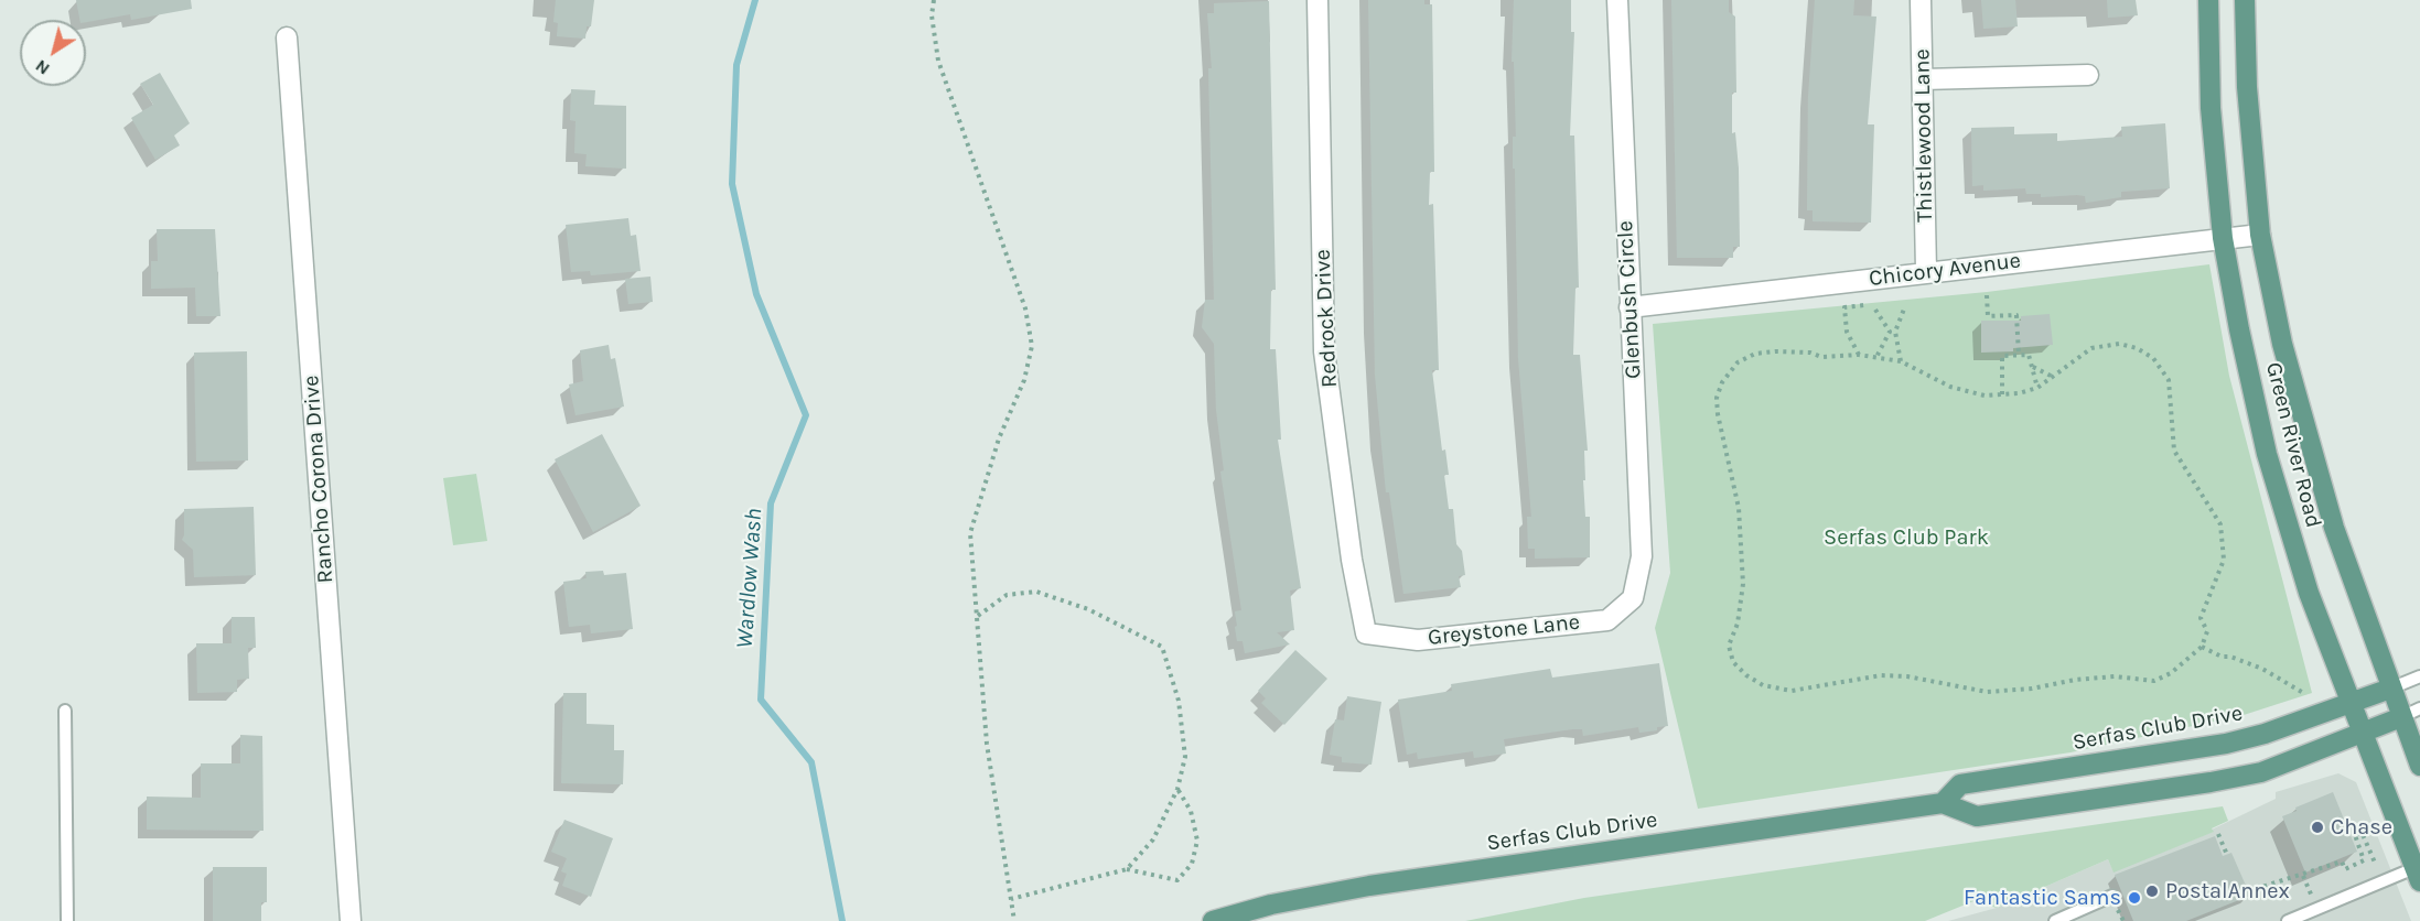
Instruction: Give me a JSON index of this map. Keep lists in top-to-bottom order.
{
  "streets": {
    "main road": ["Green River Road", "Serfas Club Drive"],
    "street": [
      "Thistlewood Lane",
      "Chicory Avenue",
      "Glenbush Circle",
      "Redrock Drive",
      "Rancho Corona Drive",
      "Greystone Lane"
    ]
  },
  "crossings": [
    ["Thistlewood Lane", "Chicory Avenue"],
    ["Chicory Avenue", "Glenbush Circle"],
    ["Chicory Avenue", "Green River Road"],
    ["Glenbush Circle", "Greystone Lane"],
    ["Redrock Drive", "Greystone Lane"],
    ["Green River Road", "Serfas Club Drive"]
  ],
  "water": ["Wardlow Wash"],
  "parks": ["Serfas Club Park"],
  "places": ["Chase", "PostalAnnex", "Fantastic Sams"],
  "north": "bottom left"
}
